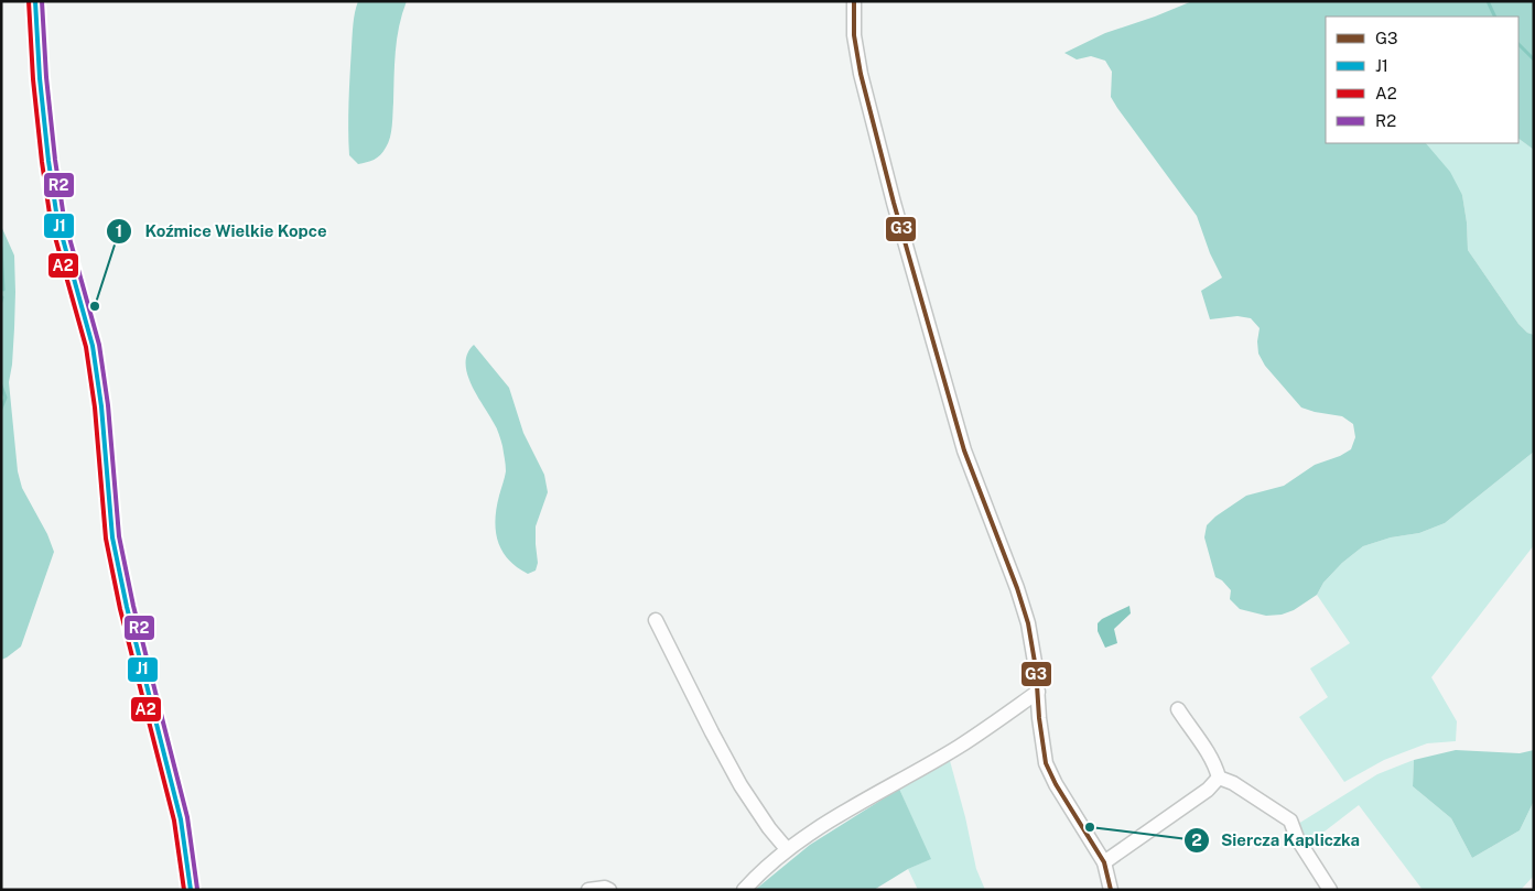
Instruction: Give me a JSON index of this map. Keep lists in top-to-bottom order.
{
  "places": ["Koźmice Wielkie Kopce", "Siercza Kapliczka"],
  "lines": [
    "transit line G3",
    "transit line J1",
    "transit line A2",
    "transit line R2"
  ],
  "legend": [
    "G3",
    "J1",
    "A2",
    "R2"
  ]
}
